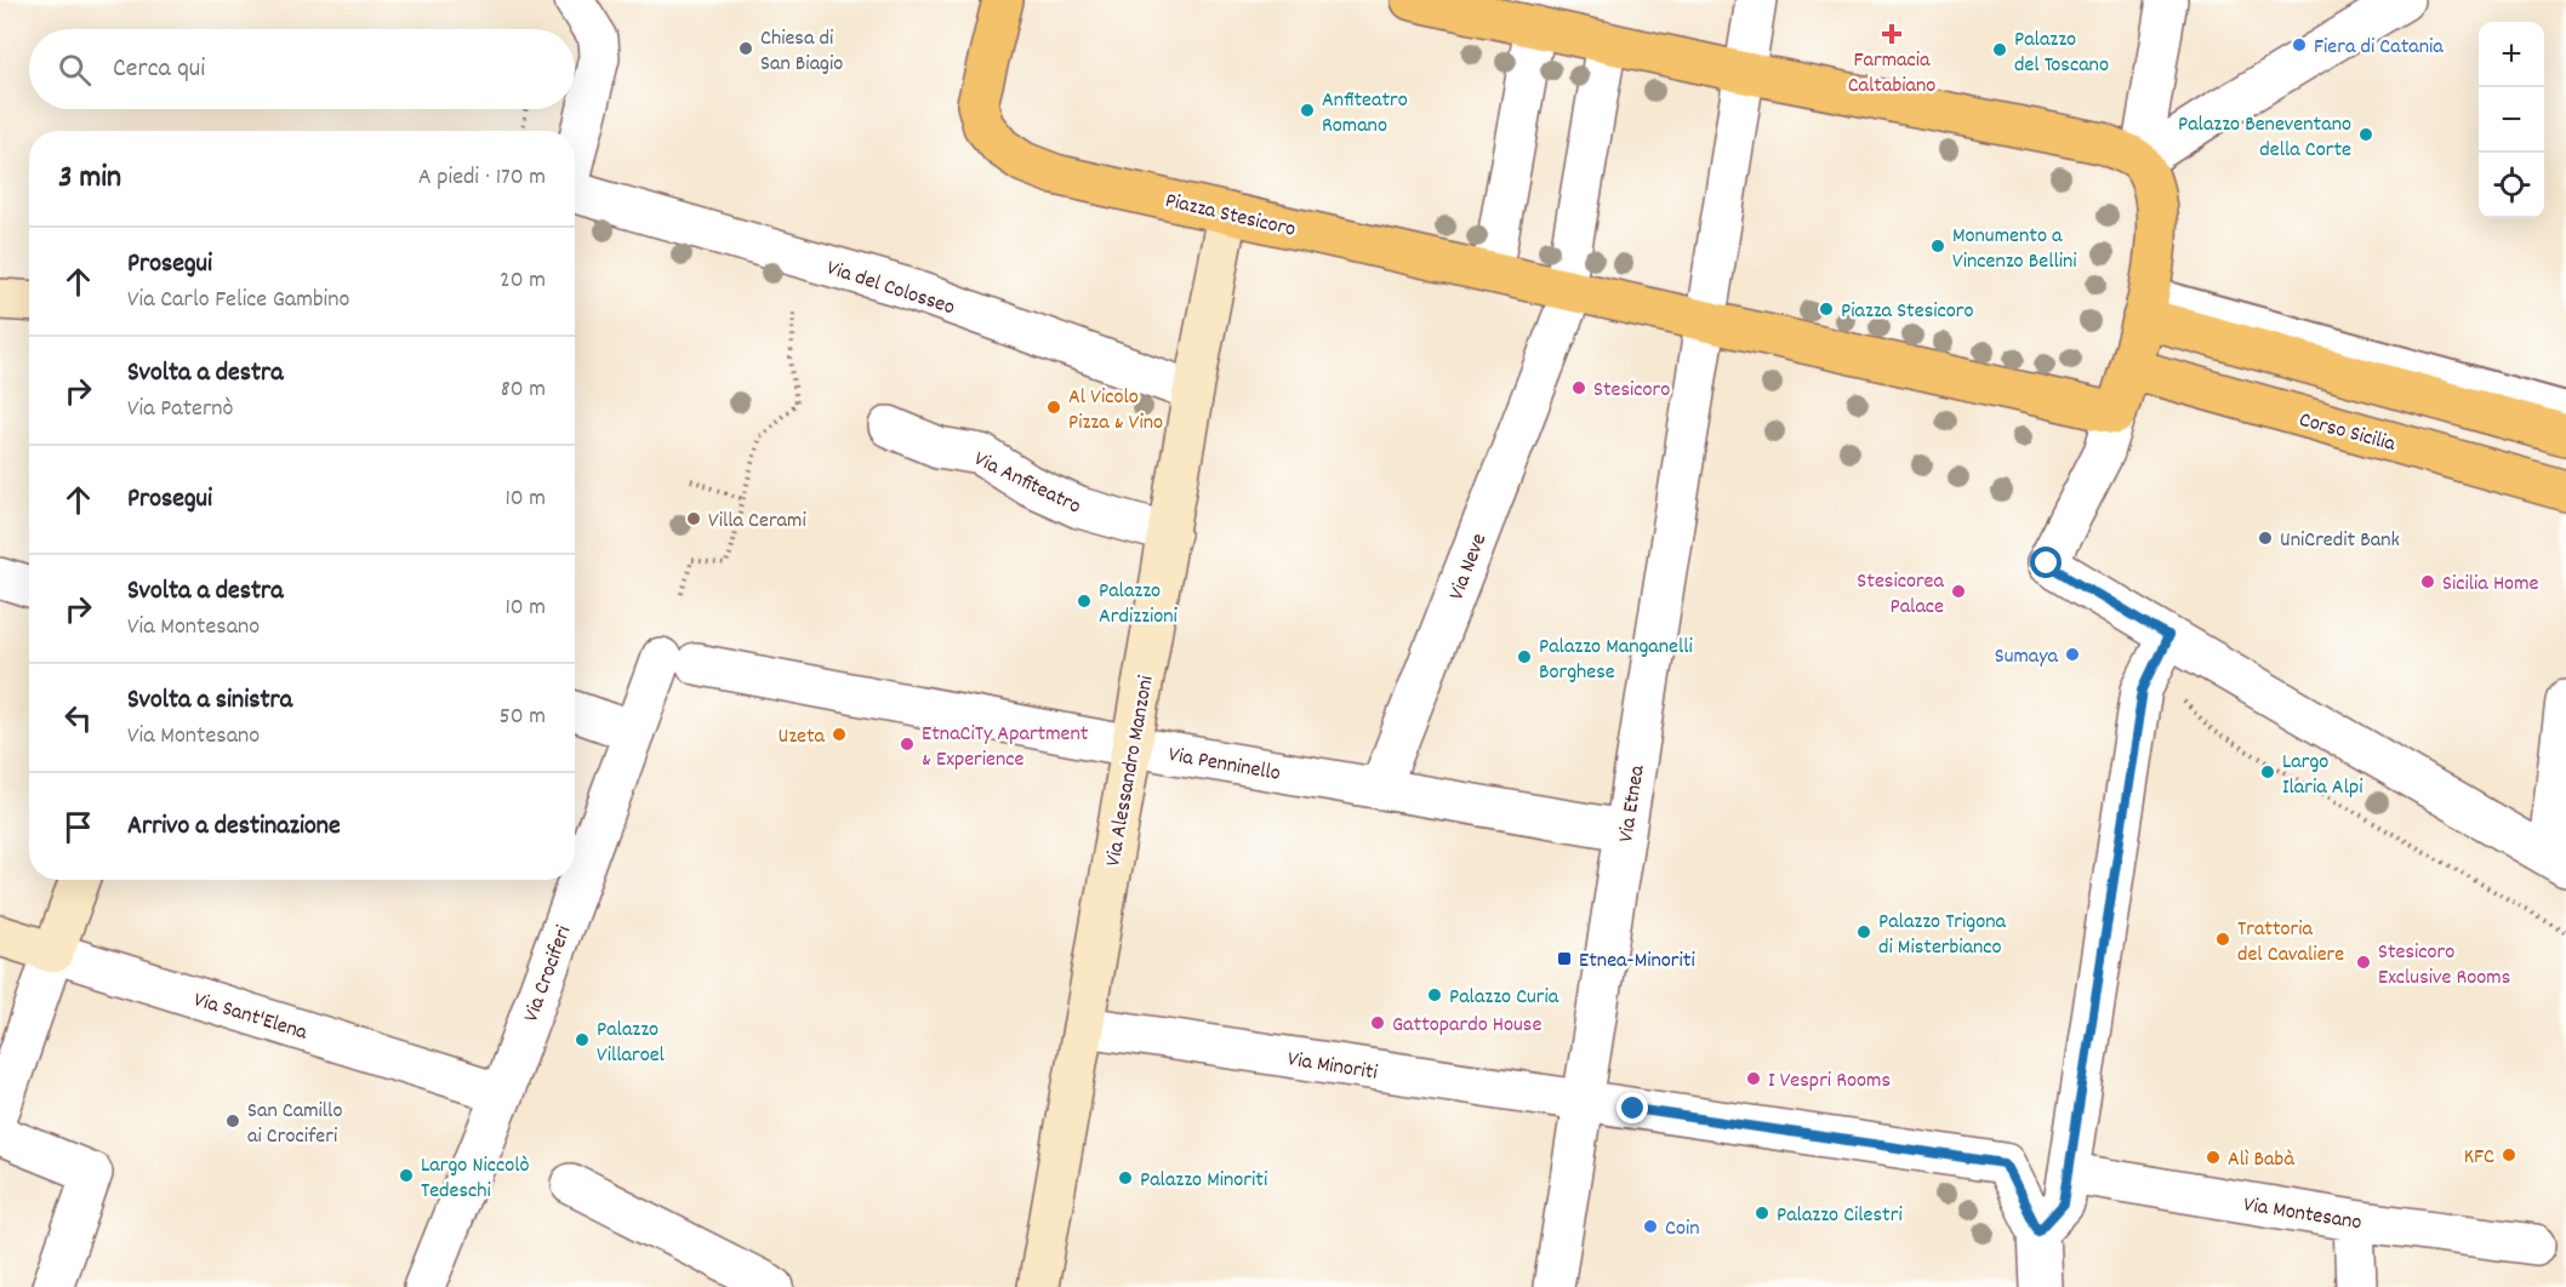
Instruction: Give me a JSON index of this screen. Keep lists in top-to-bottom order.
{
  "streets": {
    "main road": [
      "Piazza Stesicoro",
      "Corso Sicilia",
      "Via Alessandro Manzoni",
      "Via Sant'Elena"
    ],
    "street": [
      "Via del Colosseo",
      "Via Anfiteatro",
      "Via Neve",
      "Via Penninello",
      "Via Etnea",
      "Via Crociferi",
      "Via Minoriti",
      "Via Montesano"
    ]
  },
  "crossings": [
    ["Piazza Stesicoro", "Via Neve"],
    ["Piazza Stesicoro", "Via Alessandro Manzoni"],
    ["Piazza Stesicoro", "Via Etnea"],
    ["Via del Colosseo", "Via Alessandro Manzoni"],
    ["Via Anfiteatro", "Via Alessandro Manzoni"],
    ["Via Neve", "Via Penninello"],
    ["Via Penninello", "Via Alessandro Manzoni"],
    ["Via Penninello", "Via Etnea"],
    ["Via Penninello", "Via Crociferi"],
    ["Via Alessandro Manzoni", "Via Minoriti"],
    ["Via Etnea", "Via Minoriti"],
    ["Via Crociferi", "Via Sant'Elena"]
  ],
  "places": {
    "health": ["Farmacia Caltabiano"],
    "other": [
      "Fiera di Catania",
      "Chiesa di San Biagio",
      "Palazzo del Toscano",
      "Anfiteatro Romano",
      "Palazzo Beneventano della Corte",
      "Monumento a Vincenzo Bellini",
      "Piazza Stesicoro",
      "Stesicoro",
      "Al Vicolo Pizza & Vino",
      "Villa Cerami",
      "UniCredit Bank",
      "Sicilia Home",
      "Stesicorea Palace",
      "Palazzo Ardizzioni",
      "Sumaya",
      "Palazzo Manganelli Borghese",
      "Uzeta",
      "EtnaCiTy Apartment & Experience",
      "Largo Ilaria Alpi",
      "Palazzo Trigona di Misterbianco",
      "Trattoria del Cavaliere",
      "Stesicoro Exclusive Rooms",
      "Palazzo Curia",
      "Gattopardo House",
      "Palazzo Villaroel",
      "I Vespri Rooms",
      "San Camillo ai Crociferi",
      "KFC",
      "Alì Babà",
      "Largo Niccolò Tedeschi",
      "Palazzo Minoriti",
      "Palazzo Cilestri",
      "Coin"
    ],
    "transit": ["Etnea-Minoriti"]
  },
  "page": {
    "map_buttons": ["+", "−"],
    "search": "Cerca qui",
    "heading": ["3 min", "A piedi · 170 m"],
    "list": [
      ["Prosegui", "Via Carlo Felice Gambino", "20 m"],
      ["Svolta a destra", "Via Paternò", "80 m"],
      ["Prosegui", "10 m"],
      ["Svolta a destra", "Via Montesano", "10 m"],
      ["Svolta a sinistra", "Via Montesano", "50 m"],
      "Arrivo a destinazione"
    ]
  }
}
